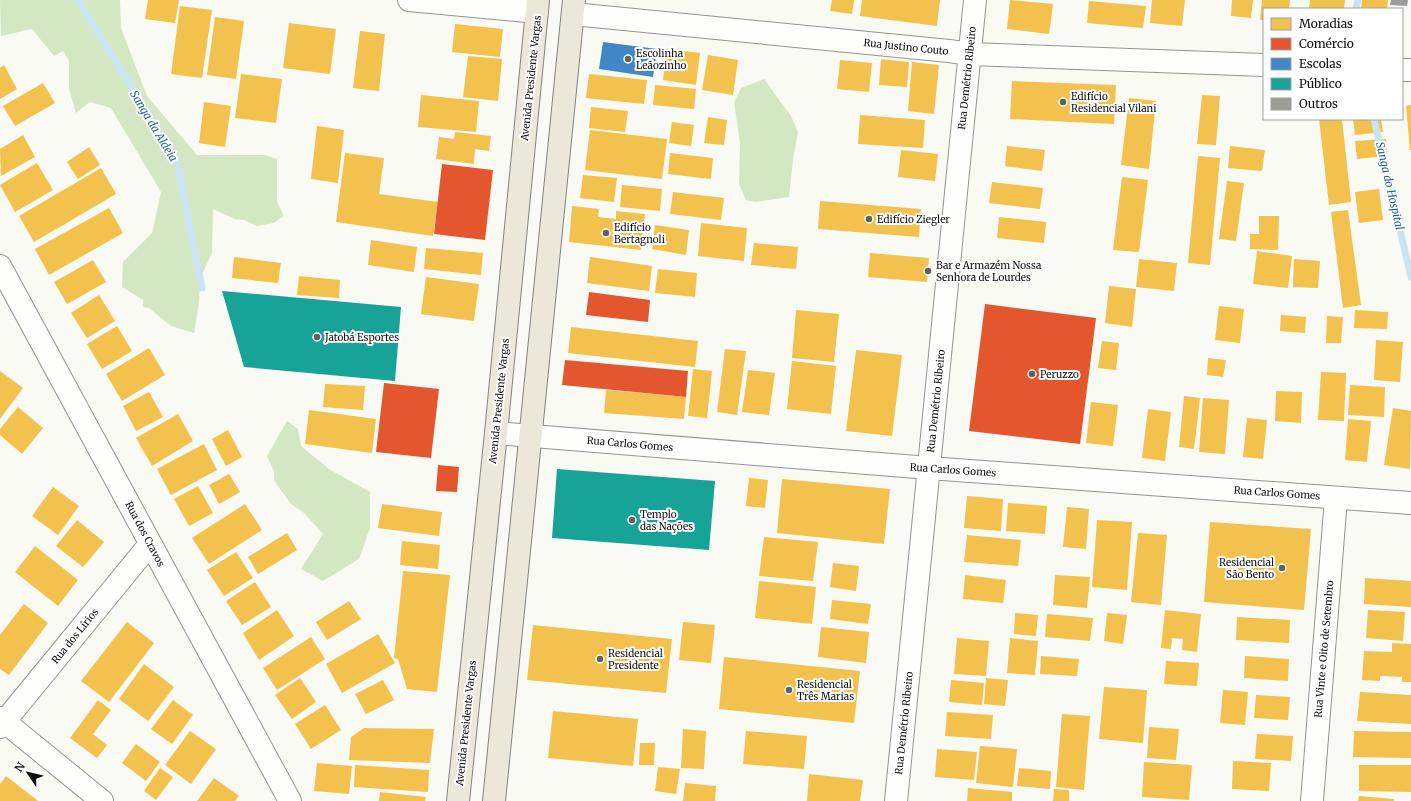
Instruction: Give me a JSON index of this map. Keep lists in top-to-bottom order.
{
  "streets": {
    "main road": ["Avenida Presidente Vargas"],
    "street": [
      "Rua Justino Couto",
      "Rua Demétrio Ribeiro",
      "Rua Carlos Gomes",
      "Rua dos Cravos",
      "Rua dos Lírios",
      "Rua Vinte e Oito de Setembro"
    ]
  },
  "crossings": [
    ["Rua Justino Couto", "Rua Demétrio Ribeiro"],
    ["Avenida Presidente Vargas", "Rua Carlos Gomes"],
    ["Rua Demétrio Ribeiro", "Rua Carlos Gomes"],
    ["Rua Carlos Gomes", "Rua Vinte e Oito de Setembro"],
    ["Rua dos Cravos", "Rua dos Lírios"]
  ],
  "water": ["Sanga da Aldeia", "Sanga do Hospital"],
  "places": [
    "Escolinha Leãozinho",
    "Edifício Residencial Vilani",
    "Edifício Ziegler",
    "Edifício Bertagnoli",
    "Bar e Armazém Nossa Senhora de Lourdes",
    "Jatobá Esportes",
    "Peruzzo",
    "Templo das Nações",
    "Residencial São Bento",
    "Residencial Presidente",
    "Residencial Três Marias"
  ],
  "legend": [
    "Moradias",
    "Comércio",
    "Escolas",
    "Público",
    "Outros"
  ],
  "north": "top left"
}
